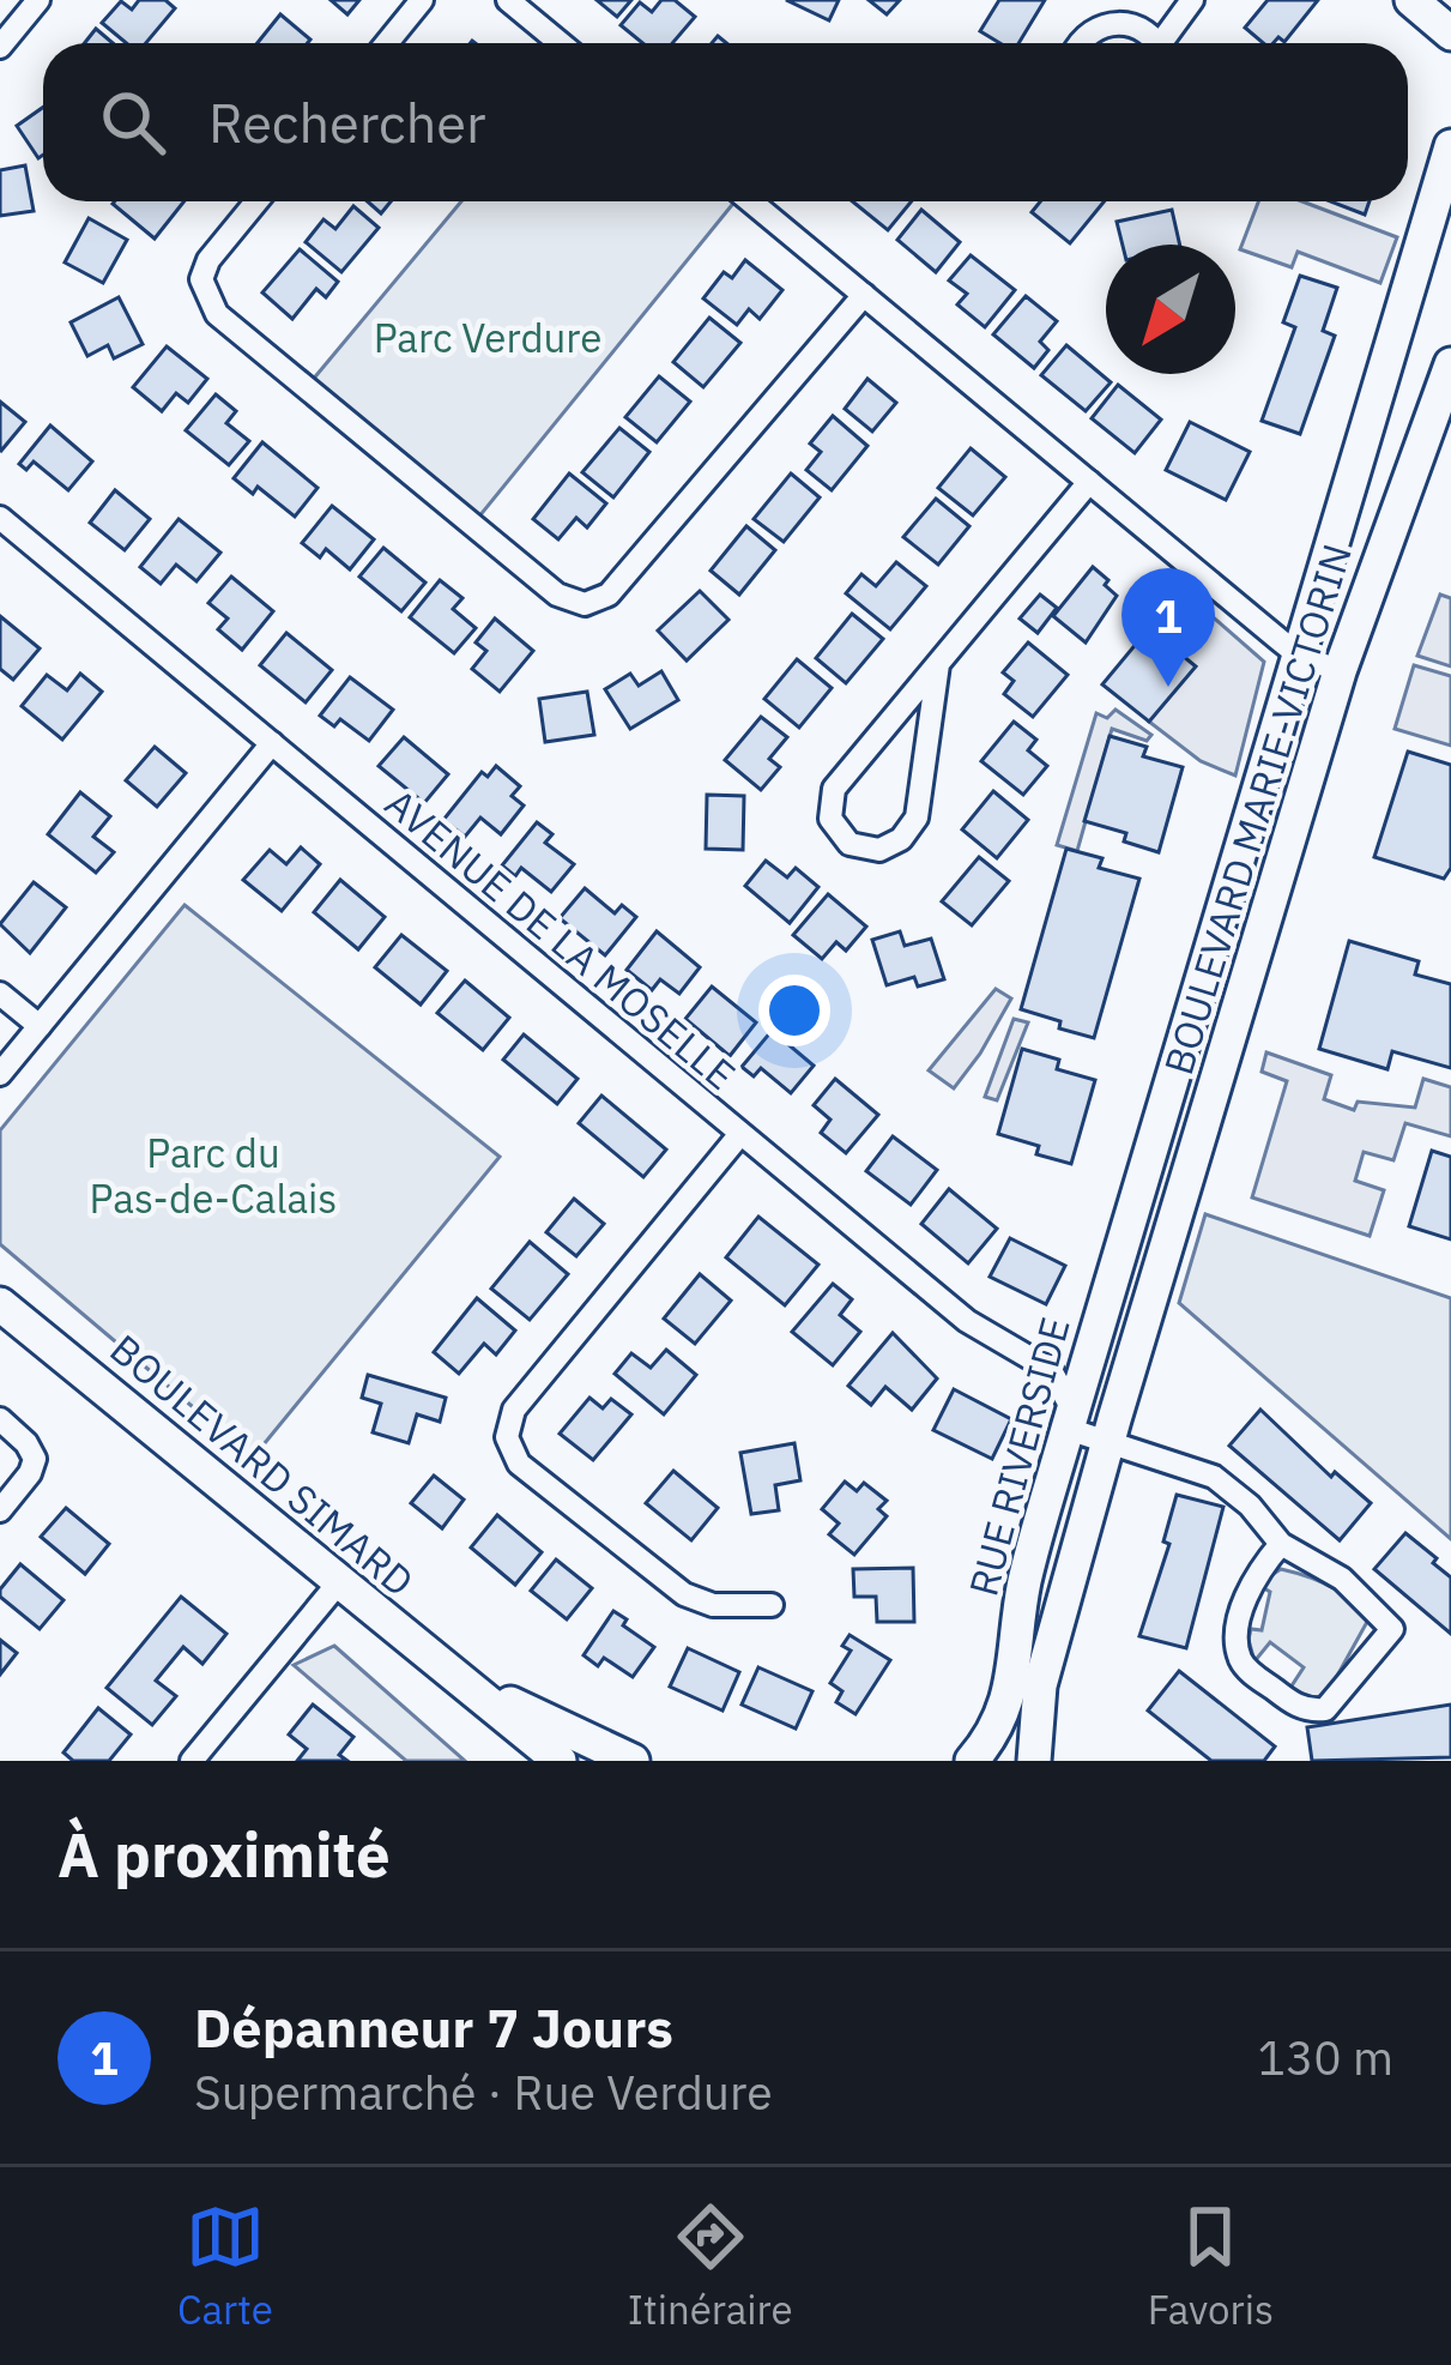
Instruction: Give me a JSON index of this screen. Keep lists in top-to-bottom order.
{
  "streets": {
    "street": [
      "BOULEVARD MARIE-VICTORIN",
      "AVENUE DE LA MOSELLE",
      "RUE RIVERSIDE",
      "BOULEVARD SIMARD"
    ]
  },
  "crossings": [
    ["BOULEVARD MARIE-VICTORIN", "RUE RIVERSIDE"],
    ["AVENUE DE LA MOSELLE", "RUE RIVERSIDE"]
  ],
  "parks": ["Parc Verdure", "Parc du Pas-de-Calais"],
  "north": "bottom left",
  "page": {
    "search": "Rechercher",
    "pins": "1",
    "heading": "À proximité",
    "list": [
      {
        "mark": "1",
        "name": "Dépanneur 7 Jours",
        "note": "Supermarché · Rue Verdure",
        "value": "130 m"
      }
    ],
    "nav": ["Carte", "Itinéraire", "Favoris"]
  }
}
